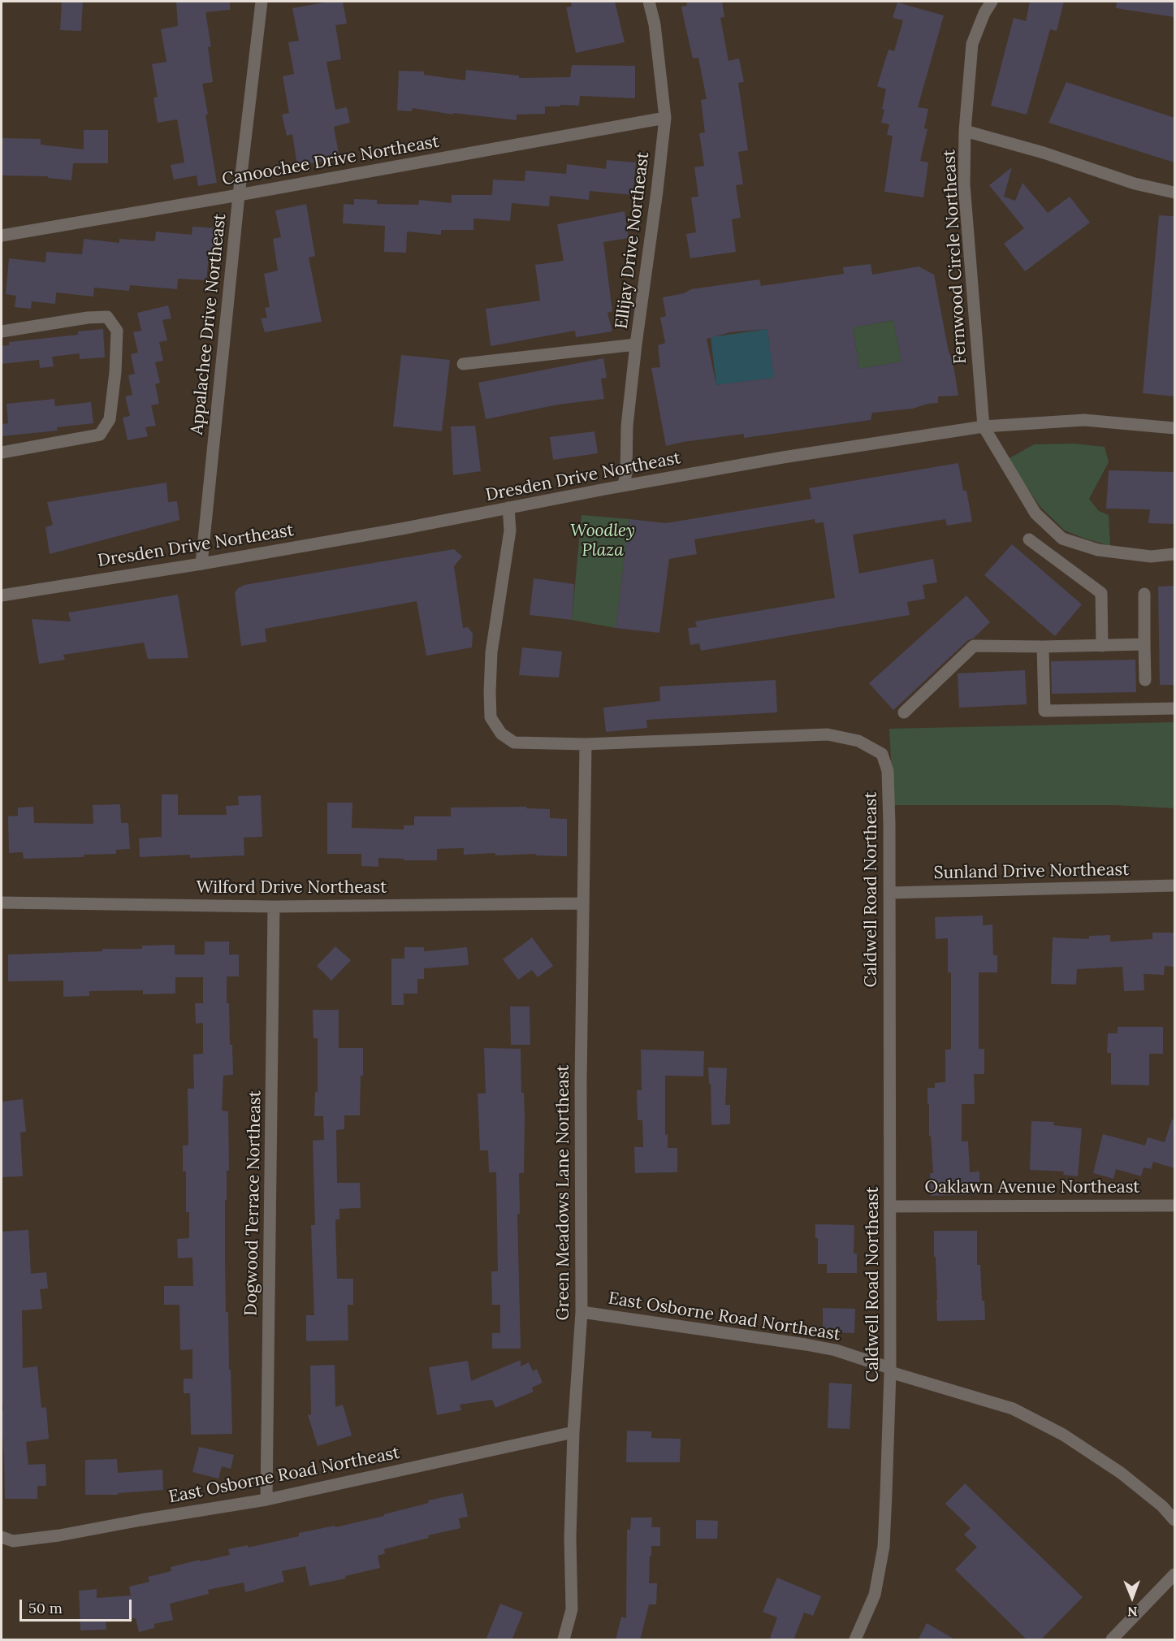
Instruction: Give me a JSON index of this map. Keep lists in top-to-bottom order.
{
  "streets": {
    "street": [
      "Canoochee Drive Northeast",
      "Ellijay Drive Northeast",
      "Fernwood Circle Northeast",
      "Appalachee Drive Northeast",
      "Dresden Drive Northeast",
      "Sunland Drive Northeast",
      "Wilford Drive Northeast",
      "Caldwell Road Northeast",
      "Oaklawn Avenue Northeast",
      "Green Meadows Lane Northeast",
      "Dogwood Terrace Northeast",
      "East Osborne Road Northeast"
    ]
  },
  "crossings": [
    ["Canoochee Drive Northeast", "Ellijay Drive Northeast"],
    ["Canoochee Drive Northeast", "Appalachee Drive Northeast"],
    ["Ellijay Drive Northeast", "Dresden Drive Northeast"],
    ["Fernwood Circle Northeast", "Dresden Drive Northeast"],
    ["Appalachee Drive Northeast", "Dresden Drive Northeast"],
    ["Dresden Drive Northeast", "Caldwell Road Northeast"],
    ["Sunland Drive Northeast", "Caldwell Road Northeast"],
    ["Wilford Drive Northeast", "Green Meadows Lane Northeast"],
    ["Wilford Drive Northeast", "Dogwood Terrace Northeast"],
    ["Caldwell Road Northeast", "Oaklawn Avenue Northeast"],
    ["Caldwell Road Northeast", "Green Meadows Lane Northeast"],
    ["Caldwell Road Northeast", "East Osborne Road Northeast"],
    ["Green Meadows Lane Northeast", "East Osborne Road Northeast"],
    ["Dogwood Terrace Northeast", "East Osborne Road Northeast"]
  ],
  "parks": ["Woodley Plaza"],
  "scale_bar": "50 m",
  "north": "bottom"
}
